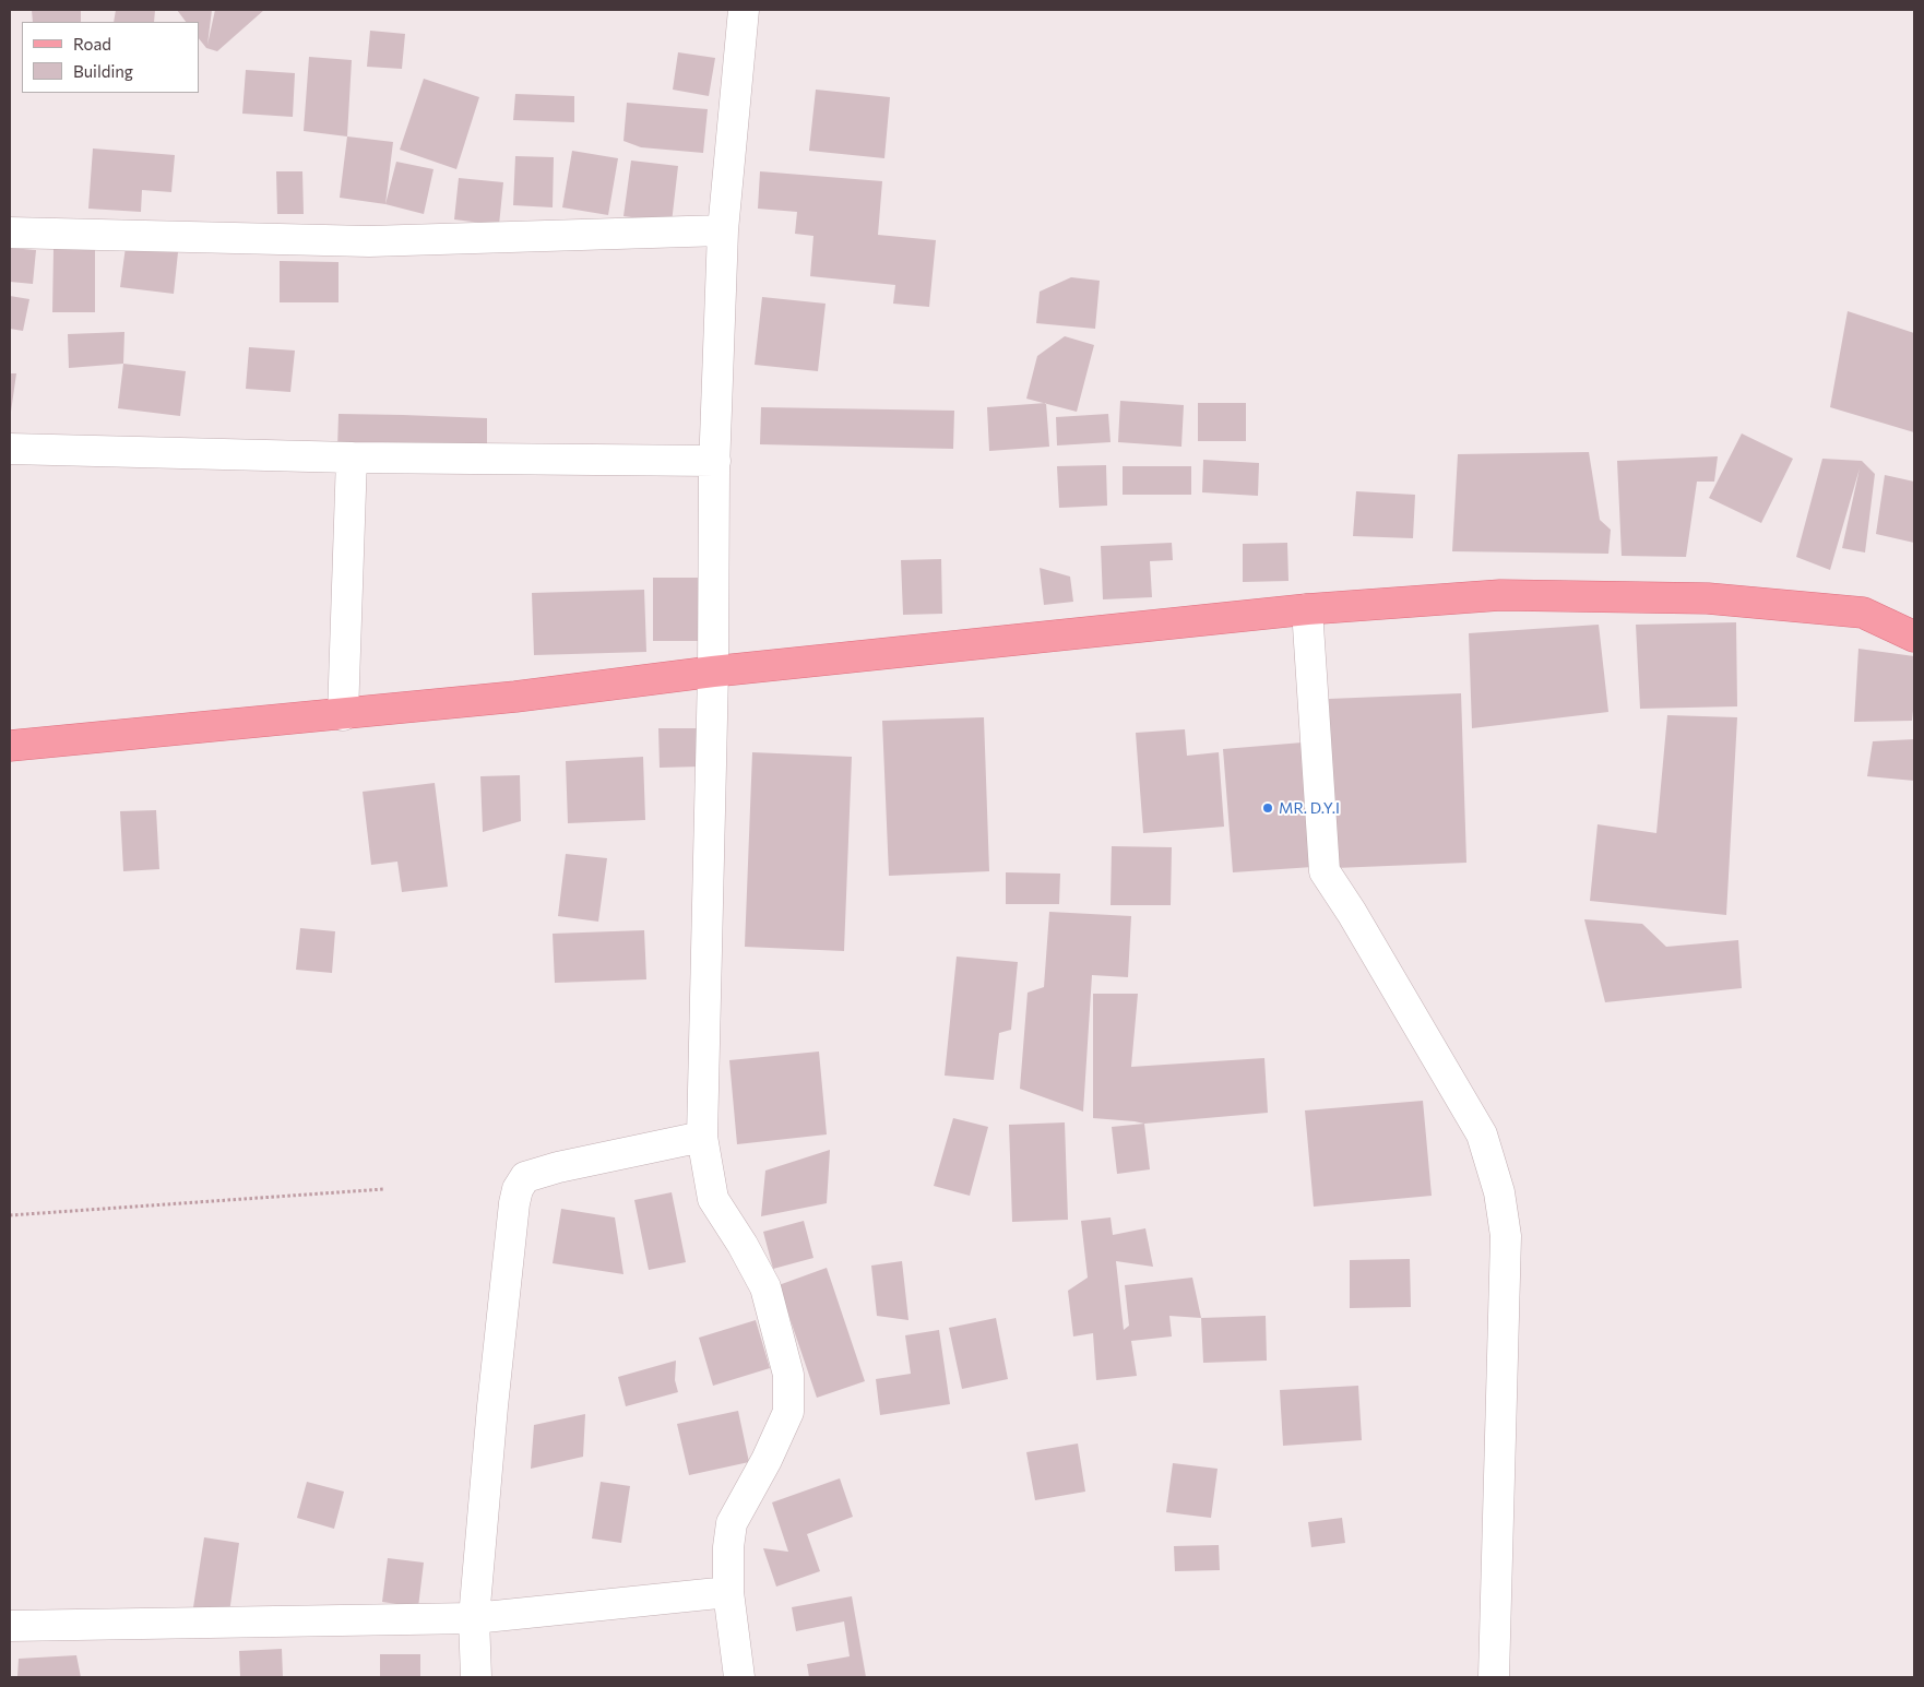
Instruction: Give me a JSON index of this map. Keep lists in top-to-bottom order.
{
  "places": ["MR. D.Y.I"],
  "legend": ["Road", "Building"]
}
